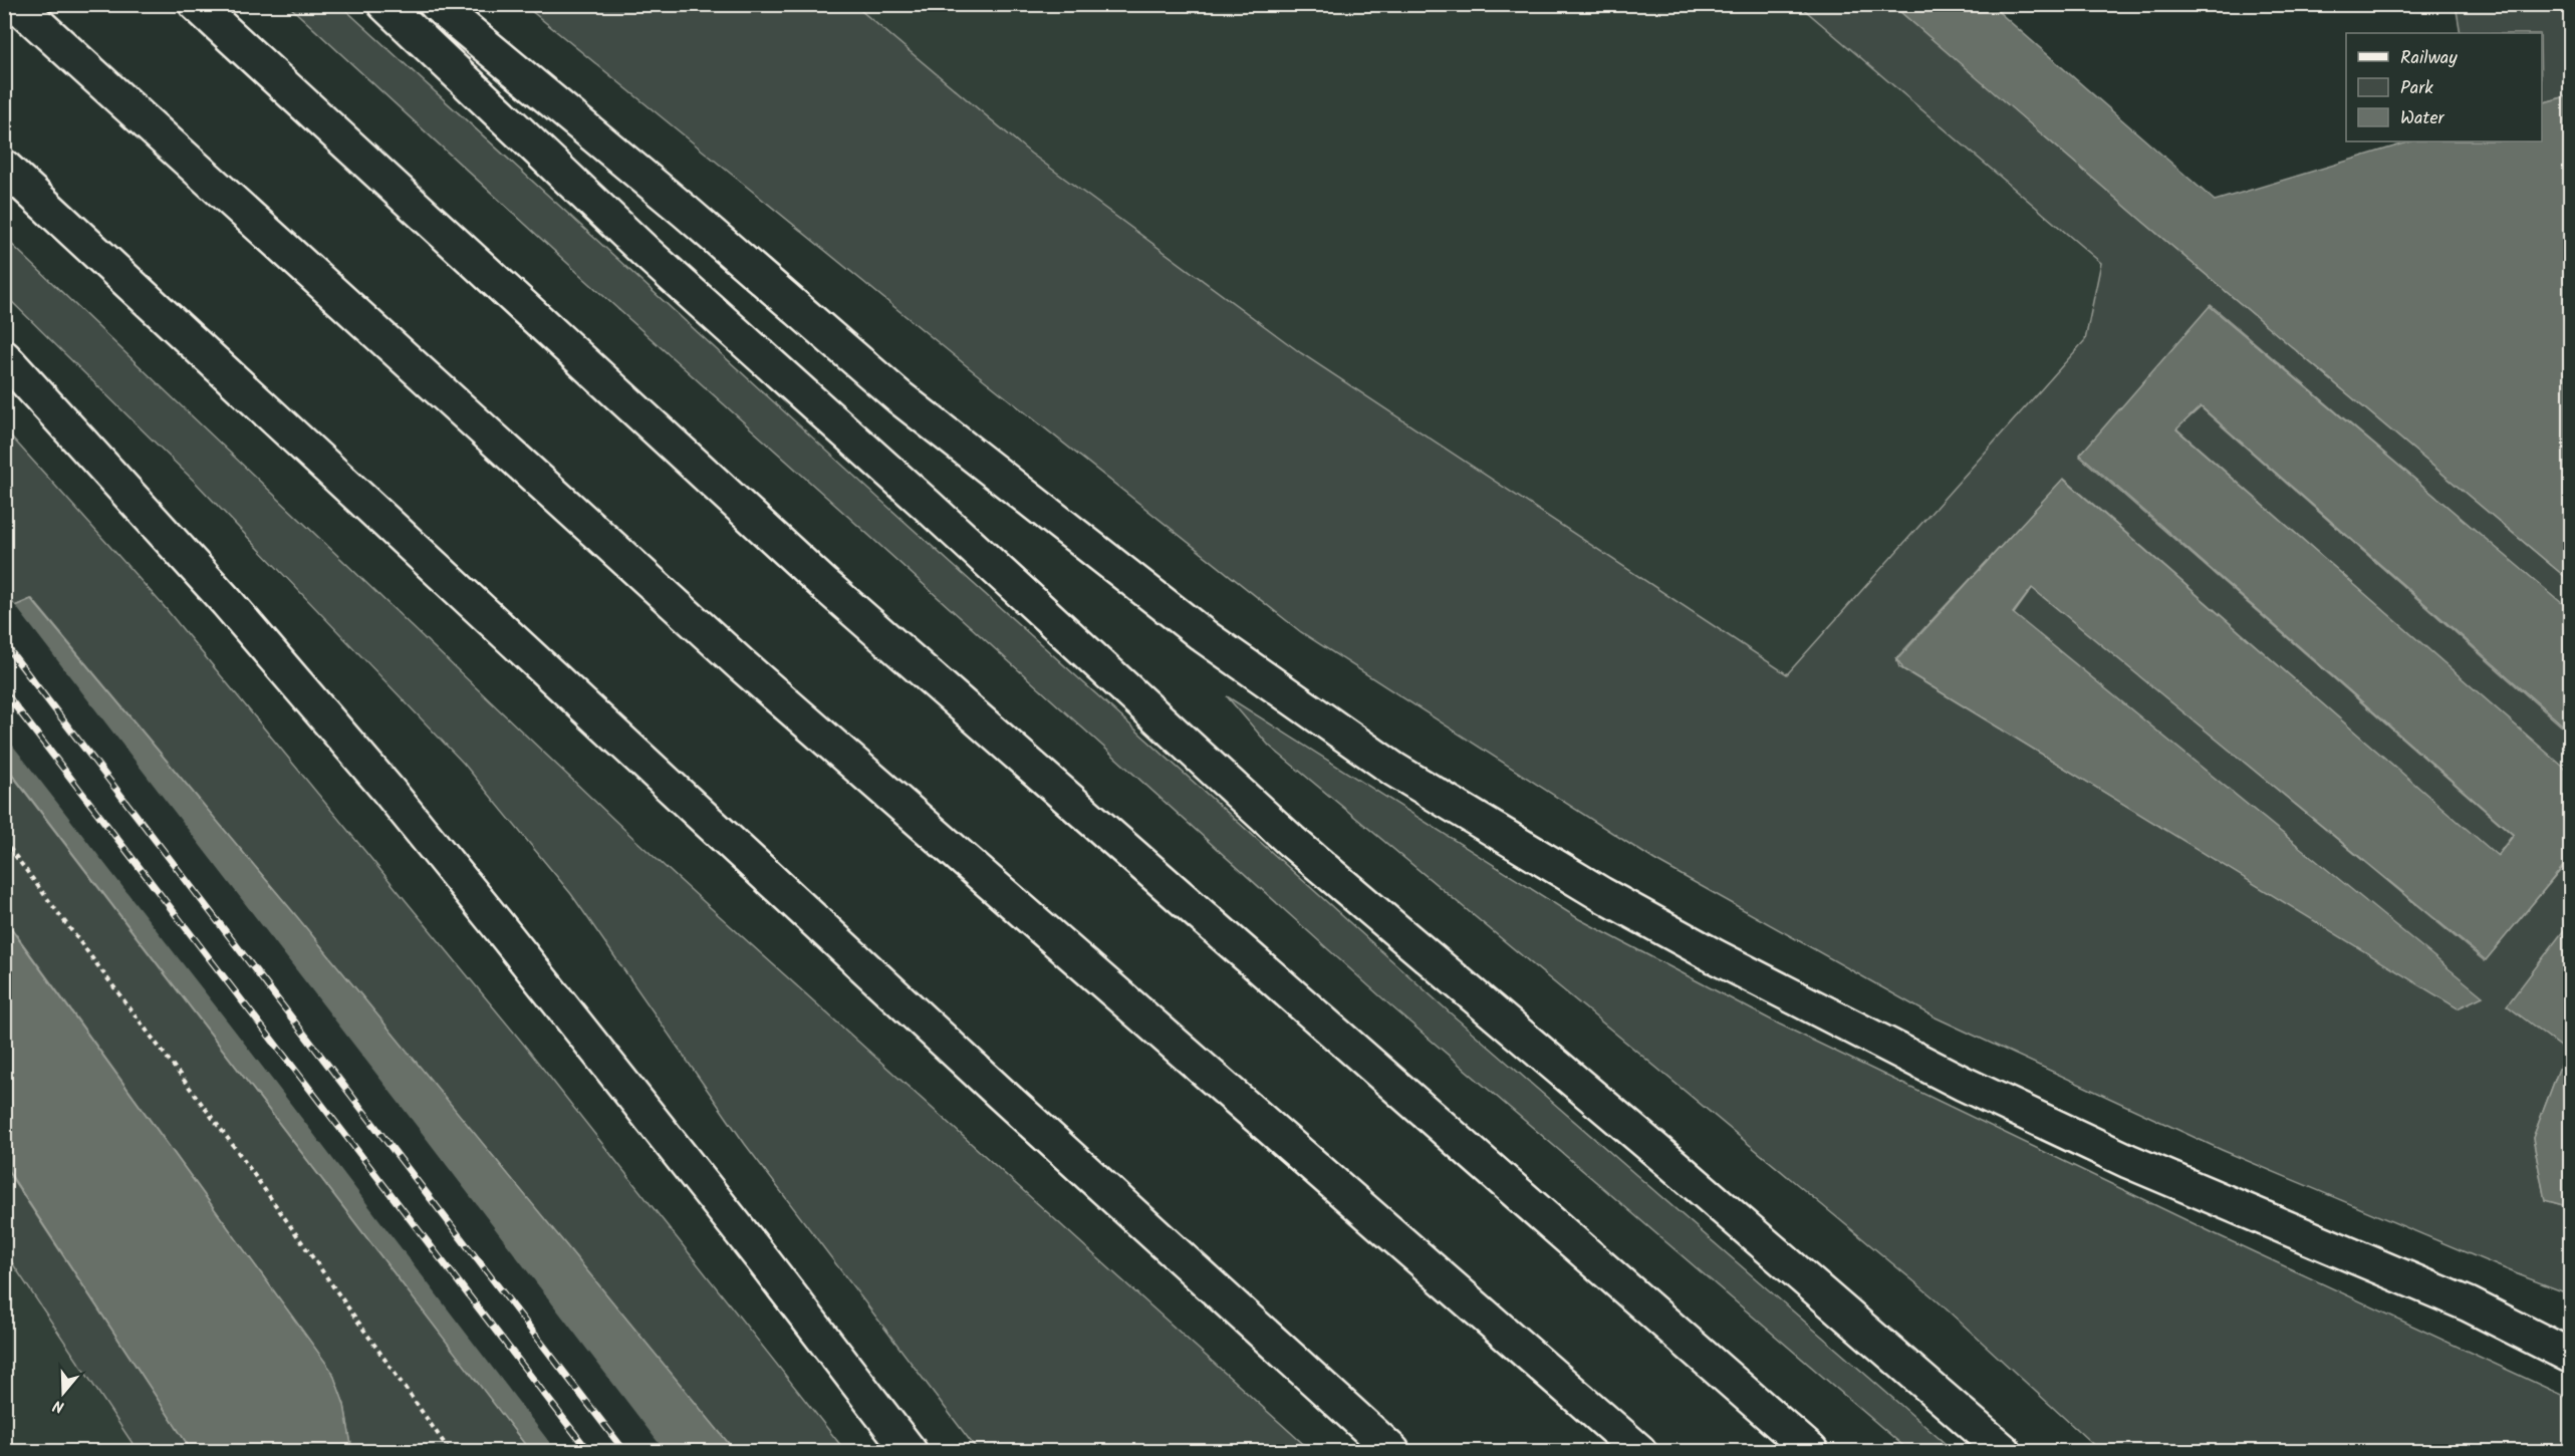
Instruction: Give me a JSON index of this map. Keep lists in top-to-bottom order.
{
  "legend": ["Railway", "Park", "Water"],
  "north": "bottom"
}
